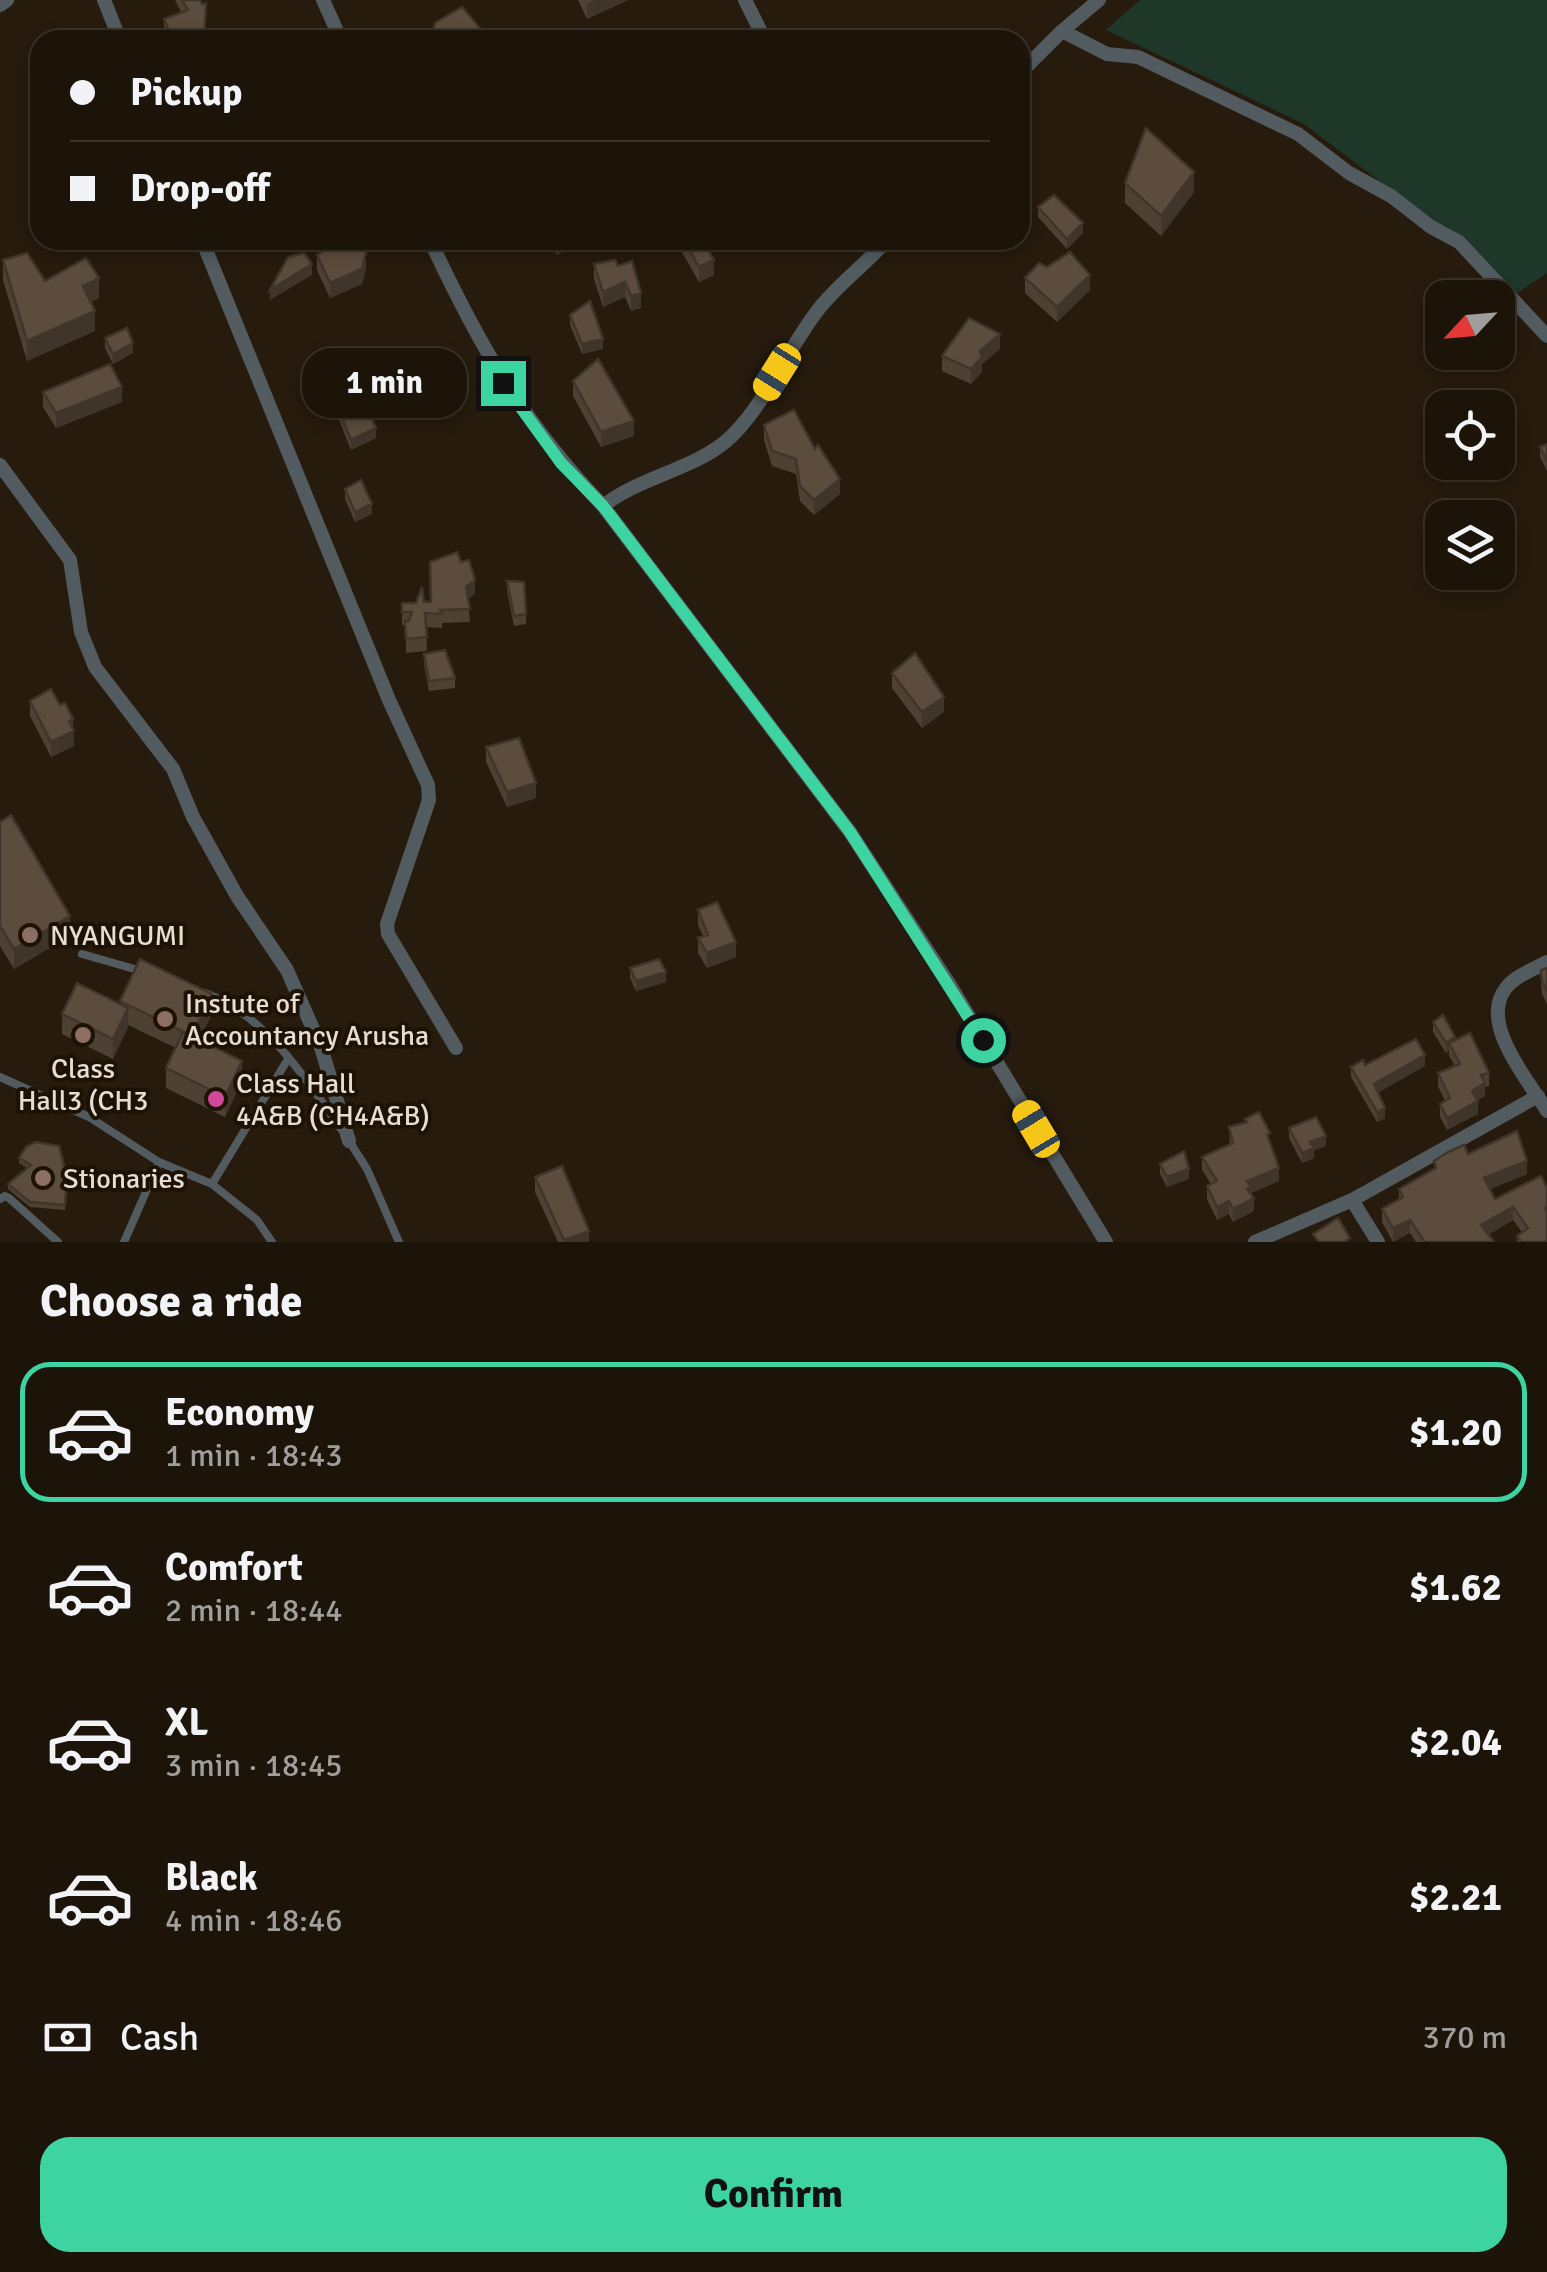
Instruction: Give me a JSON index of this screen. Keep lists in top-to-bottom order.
{
  "places": [
    "NYANGUMI",
    "Instute of Accountancy Arusha",
    "Class Hall3 (CH3",
    "Class Hall 4A&B (CH4A&B)",
    "Stionaries"
  ],
  "north": "bottom left",
  "page": {
    "banner": ["Pickup", "Drop-off"],
    "bubble": "1 min",
    "heading": "Choose a ride",
    "list": [
      {
        "name": "Economy",
        "note": "1 min · 18:43",
        "value": "$1.20"
      },
      {
        "name": "Comfort",
        "note": "2 min · 18:44",
        "value": "$1.62"
      },
      {
        "name": "XL",
        "note": "3 min · 18:45",
        "value": "$2.04"
      },
      {
        "name": "Black",
        "note": "4 min · 18:46",
        "value": "$2.21"
      }
    ],
    "pay": ["Cash", "370 m"],
    "buttons": "Confirm"
  }
}
